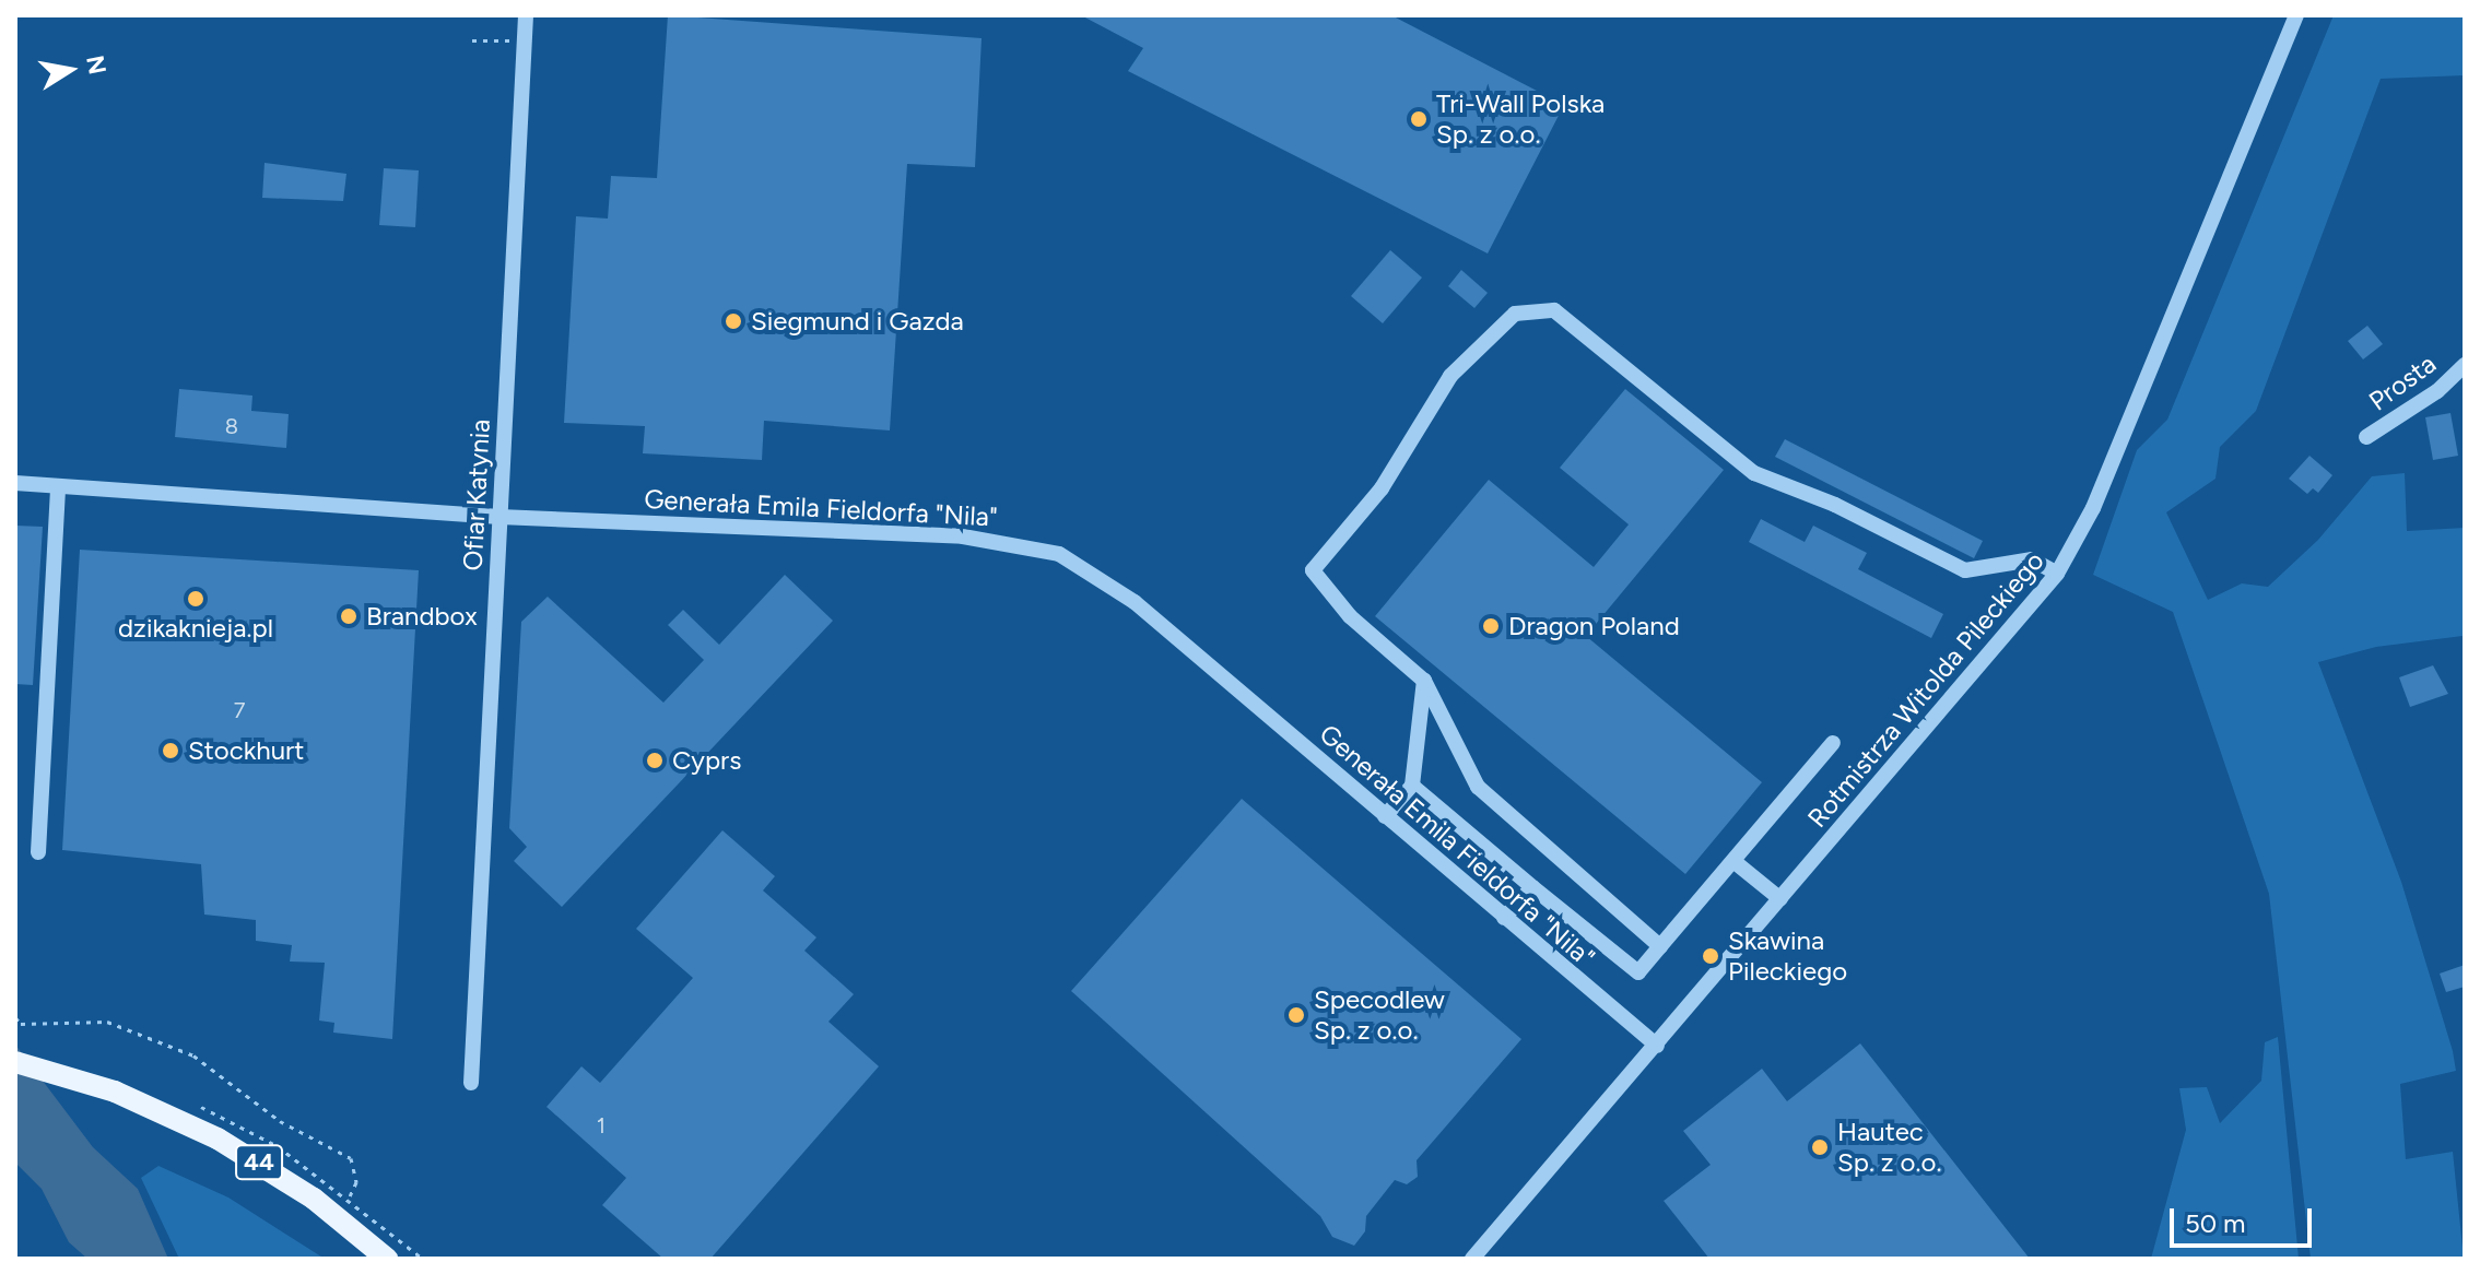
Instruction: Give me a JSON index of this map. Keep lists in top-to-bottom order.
{
  "streets": {
    "main road": ["44"],
    "street": [
      "Prosta",
      "Ofiar Katynia",
      "Generała Emila Fieldorfa \"Nila\"",
      "Rotmistrza Witolda Pileckiego"
    ]
  },
  "crossings": [
    ["Ofiar Katynia", "Generała Emila Fieldorfa \"Nila\""],
    ["Generała Emila Fieldorfa \"Nila\"", "Rotmistrza Witolda Pileckiego"]
  ],
  "places": [
    "Tri-Wall Polska Sp. z o.o.",
    "Siegmund i Gazda",
    "dzikaknieja.pl",
    "Brandbox",
    "Dragon Poland",
    "Stockhurt",
    "Cyprs",
    "Skawina Pileckiego",
    "Specodlew Sp. z o.o.",
    "Hautec Sp. z o.o."
  ],
  "house_numbers": ["8", "7", "1"],
  "scale_bar": "50 m",
  "north": "right"
}
